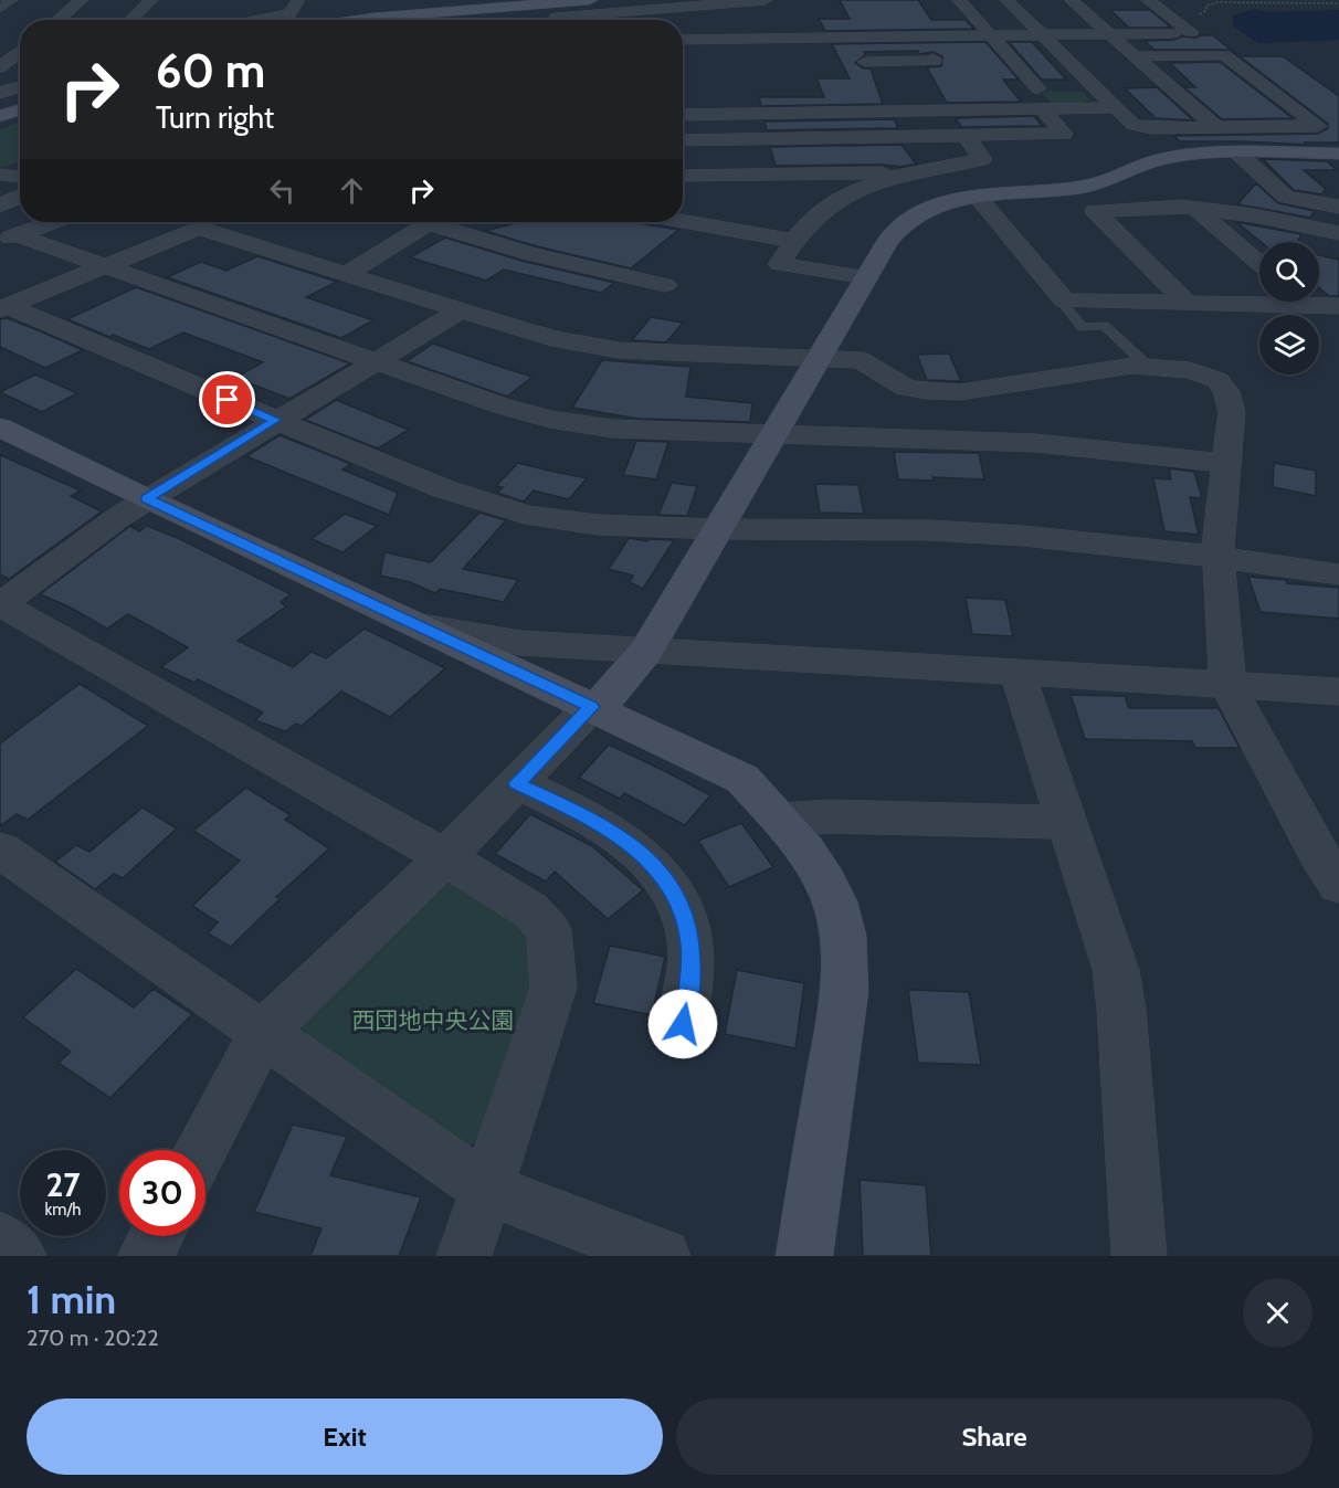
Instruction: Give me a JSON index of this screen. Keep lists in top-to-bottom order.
{
  "parks": ["西団地中央公園"],
  "page": {
    "turn": ["60 m", "Turn right"],
    "speed": "27 km/h",
    "limit": "30",
    "heading": ["1 min", "270 m · 20:22"],
    "buttons": ["Exit", "Share"]
  }
}
